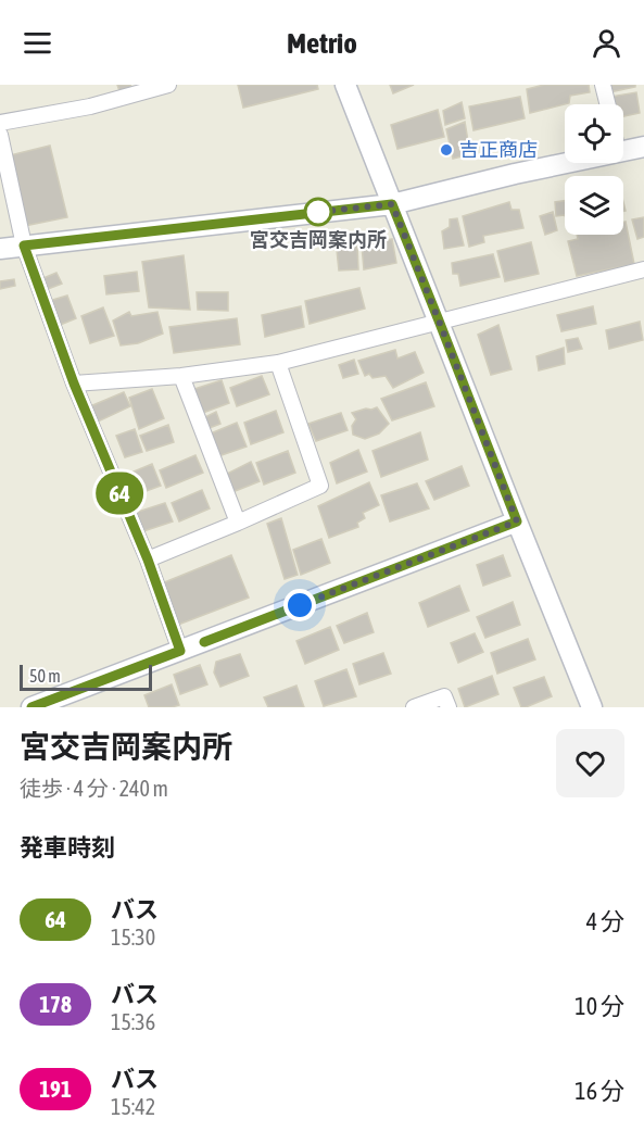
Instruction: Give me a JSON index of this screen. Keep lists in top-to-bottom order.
{
  "places": ["吉正商店", "宮交吉岡案内所"],
  "lines": ["bus line 64"],
  "scale_bar": "50 m",
  "page": {
    "header": "Metrio",
    "on_map": "64",
    "scale": "50 m",
    "heading": [
      ["宮交吉岡案内所", "徒歩 · 4 分 · 240 m"],
      "発車時刻"
    ],
    "list": [
      {
        "mark": "64",
        "name": "バス",
        "note": "15:30",
        "value": "4 分"
      },
      {
        "mark": "178",
        "name": "バス",
        "note": "15:36",
        "value": "10 分"
      },
      {
        "mark": "191",
        "name": "バス",
        "note": "15:42",
        "value": "16 分"
      }
    ]
  }
}
